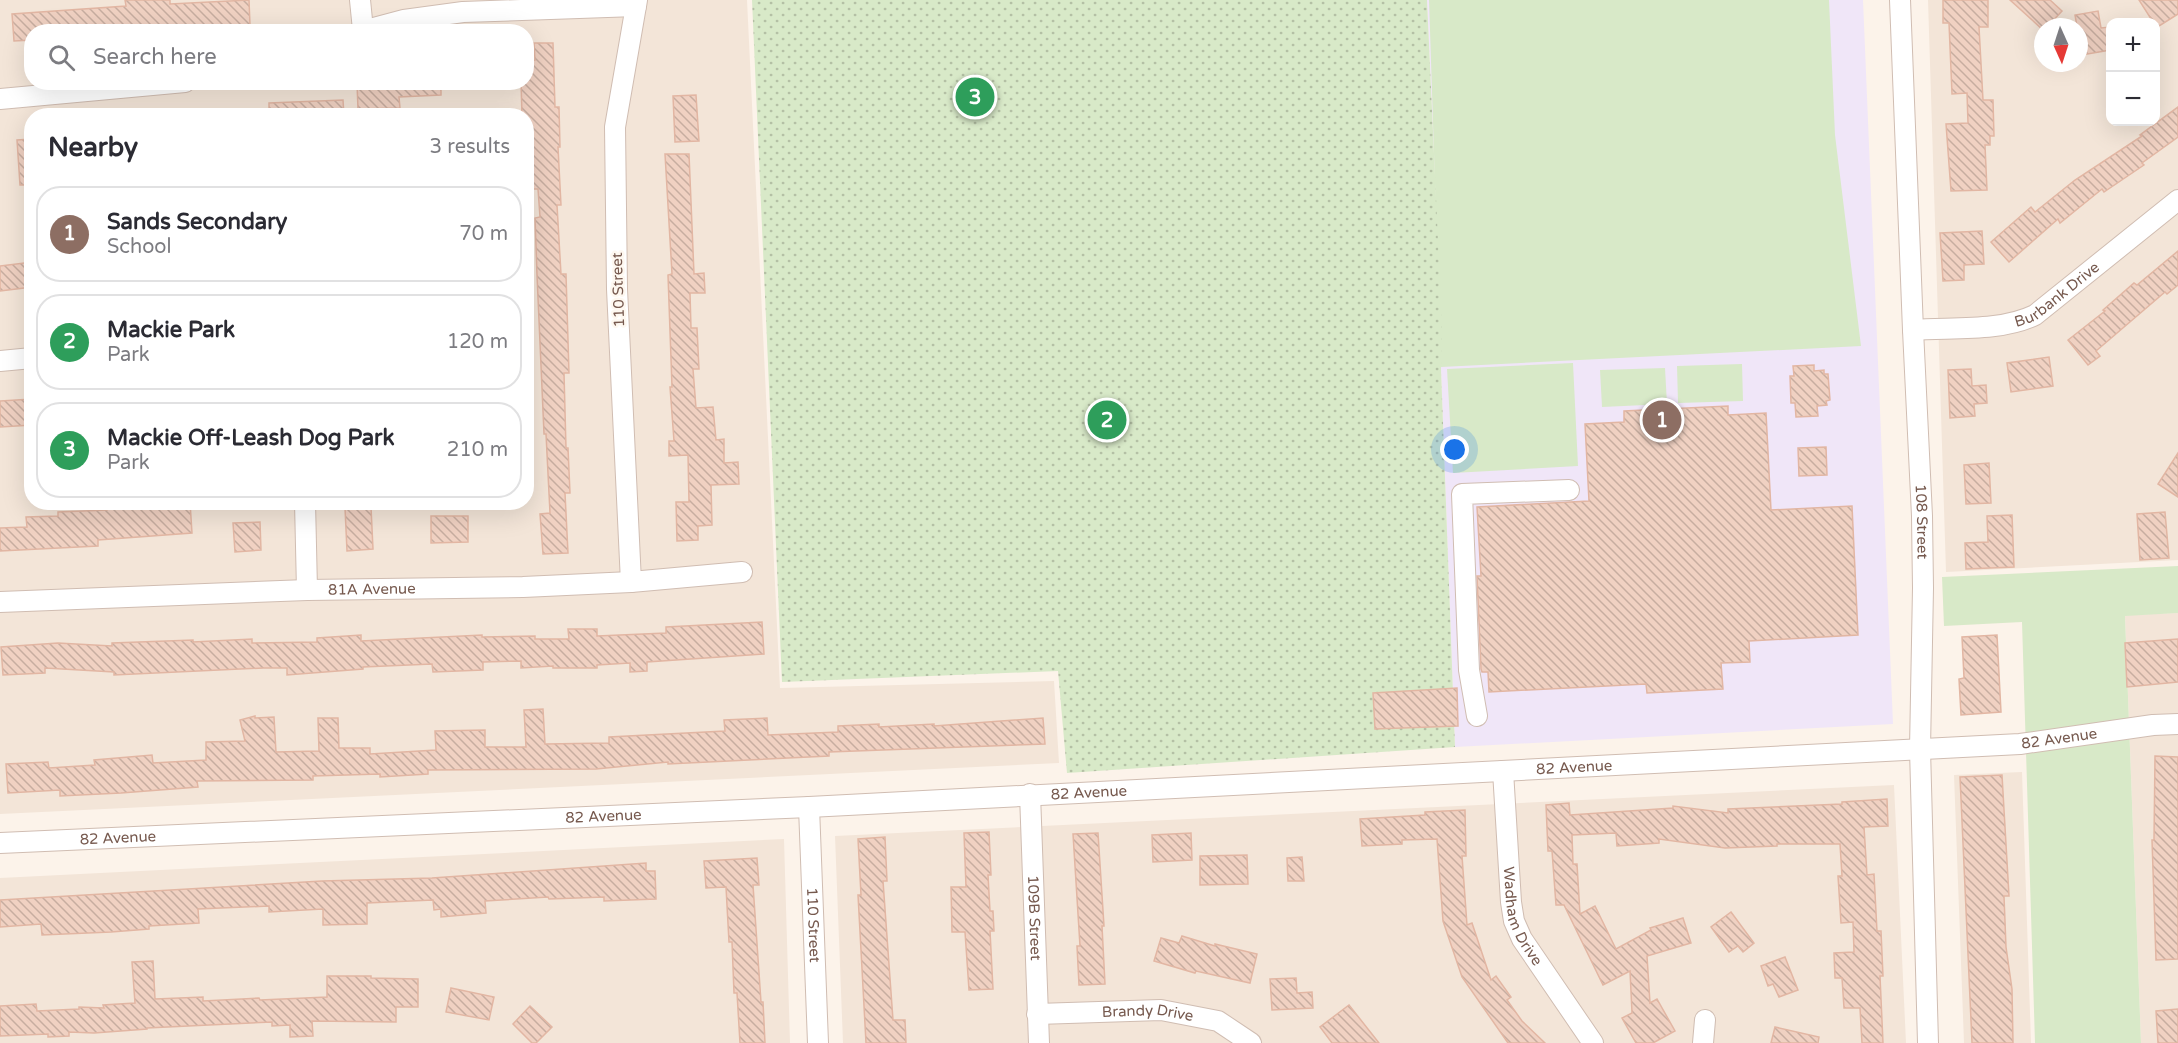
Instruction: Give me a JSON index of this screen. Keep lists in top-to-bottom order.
{
  "streets": {
    "street": [
      "110 Street",
      "Burbank Drive",
      "108 Street",
      "81A Avenue",
      "82 Avenue",
      "Wadham Drive",
      "109B Street",
      "Brandy Drive"
    ]
  },
  "crossings": [
    ["110 Street", "81A Avenue"],
    ["110 Street", "82 Avenue"],
    ["Burbank Drive", "108 Street"],
    ["108 Street", "82 Avenue"],
    ["82 Avenue", "Wadham Drive"],
    ["82 Avenue", "109B Street"],
    ["109B Street", "Brandy Drive"]
  ],
  "north": "bottom",
  "page": {
    "map_buttons": ["+", "−"],
    "search": "Search here",
    "pins": ["3", "1", "2"],
    "heading": ["Nearby", "3 results"],
    "list": [
      {
        "mark": "1",
        "name": "Sands Secondary",
        "note": "School",
        "value": "70 m"
      },
      {
        "mark": "2",
        "name": "Mackie Park",
        "note": "Park",
        "value": "120 m"
      },
      {
        "mark": "3",
        "name": "Mackie Off-Leash Dog Park",
        "note": "Park",
        "value": "210 m"
      }
    ]
  }
}
